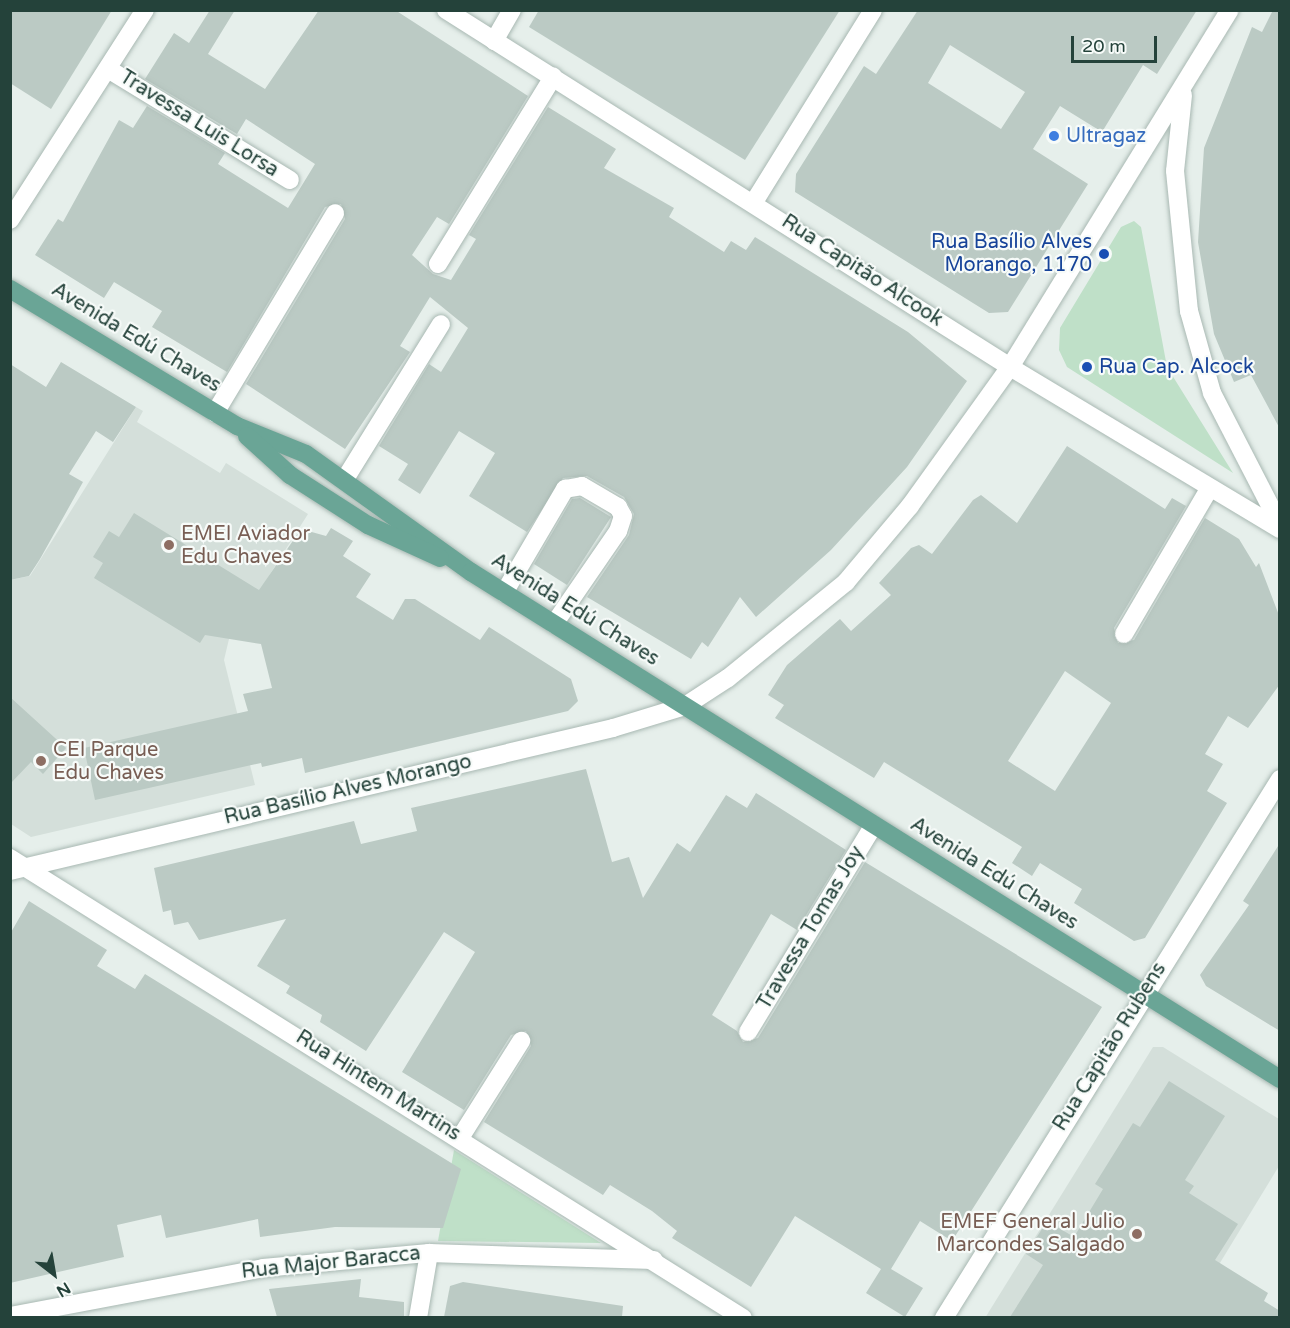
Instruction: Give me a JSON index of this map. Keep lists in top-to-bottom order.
{
  "streets": {
    "main road": ["Avenida Edú Chaves"],
    "street": [
      "Travessa Luis Lorsa",
      "Rua Capitão Alcook",
      "Rua Basílio Alves Morango",
      "Travessa Tomas Joy",
      "Rua Capitão Rubens",
      "Rua Hintem Martins",
      "Rua Major Baracca"
    ]
  },
  "crossings": [
    ["Avenida Edú Chaves", "Rua Basílio Alves Morango"],
    ["Avenida Edú Chaves", "Travessa Tomas Joy"],
    ["Avenida Edú Chaves", "Rua Capitão Rubens"],
    ["Rua Basílio Alves Morango", "Rua Hintem Martins"],
    ["Rua Hintem Martins", "Rua Major Baracca"]
  ],
  "places": [
    "Ultragaz",
    "Rua Basílio Alves Morango, 1170",
    "Rua Cap. Alcock",
    "EMEI Aviador Edu Chaves",
    "CEI Parque Edu Chaves",
    "EMEF General Julio Marcondes Salgado"
  ],
  "scale_bar": "20 m",
  "north": "bottom right"
}
